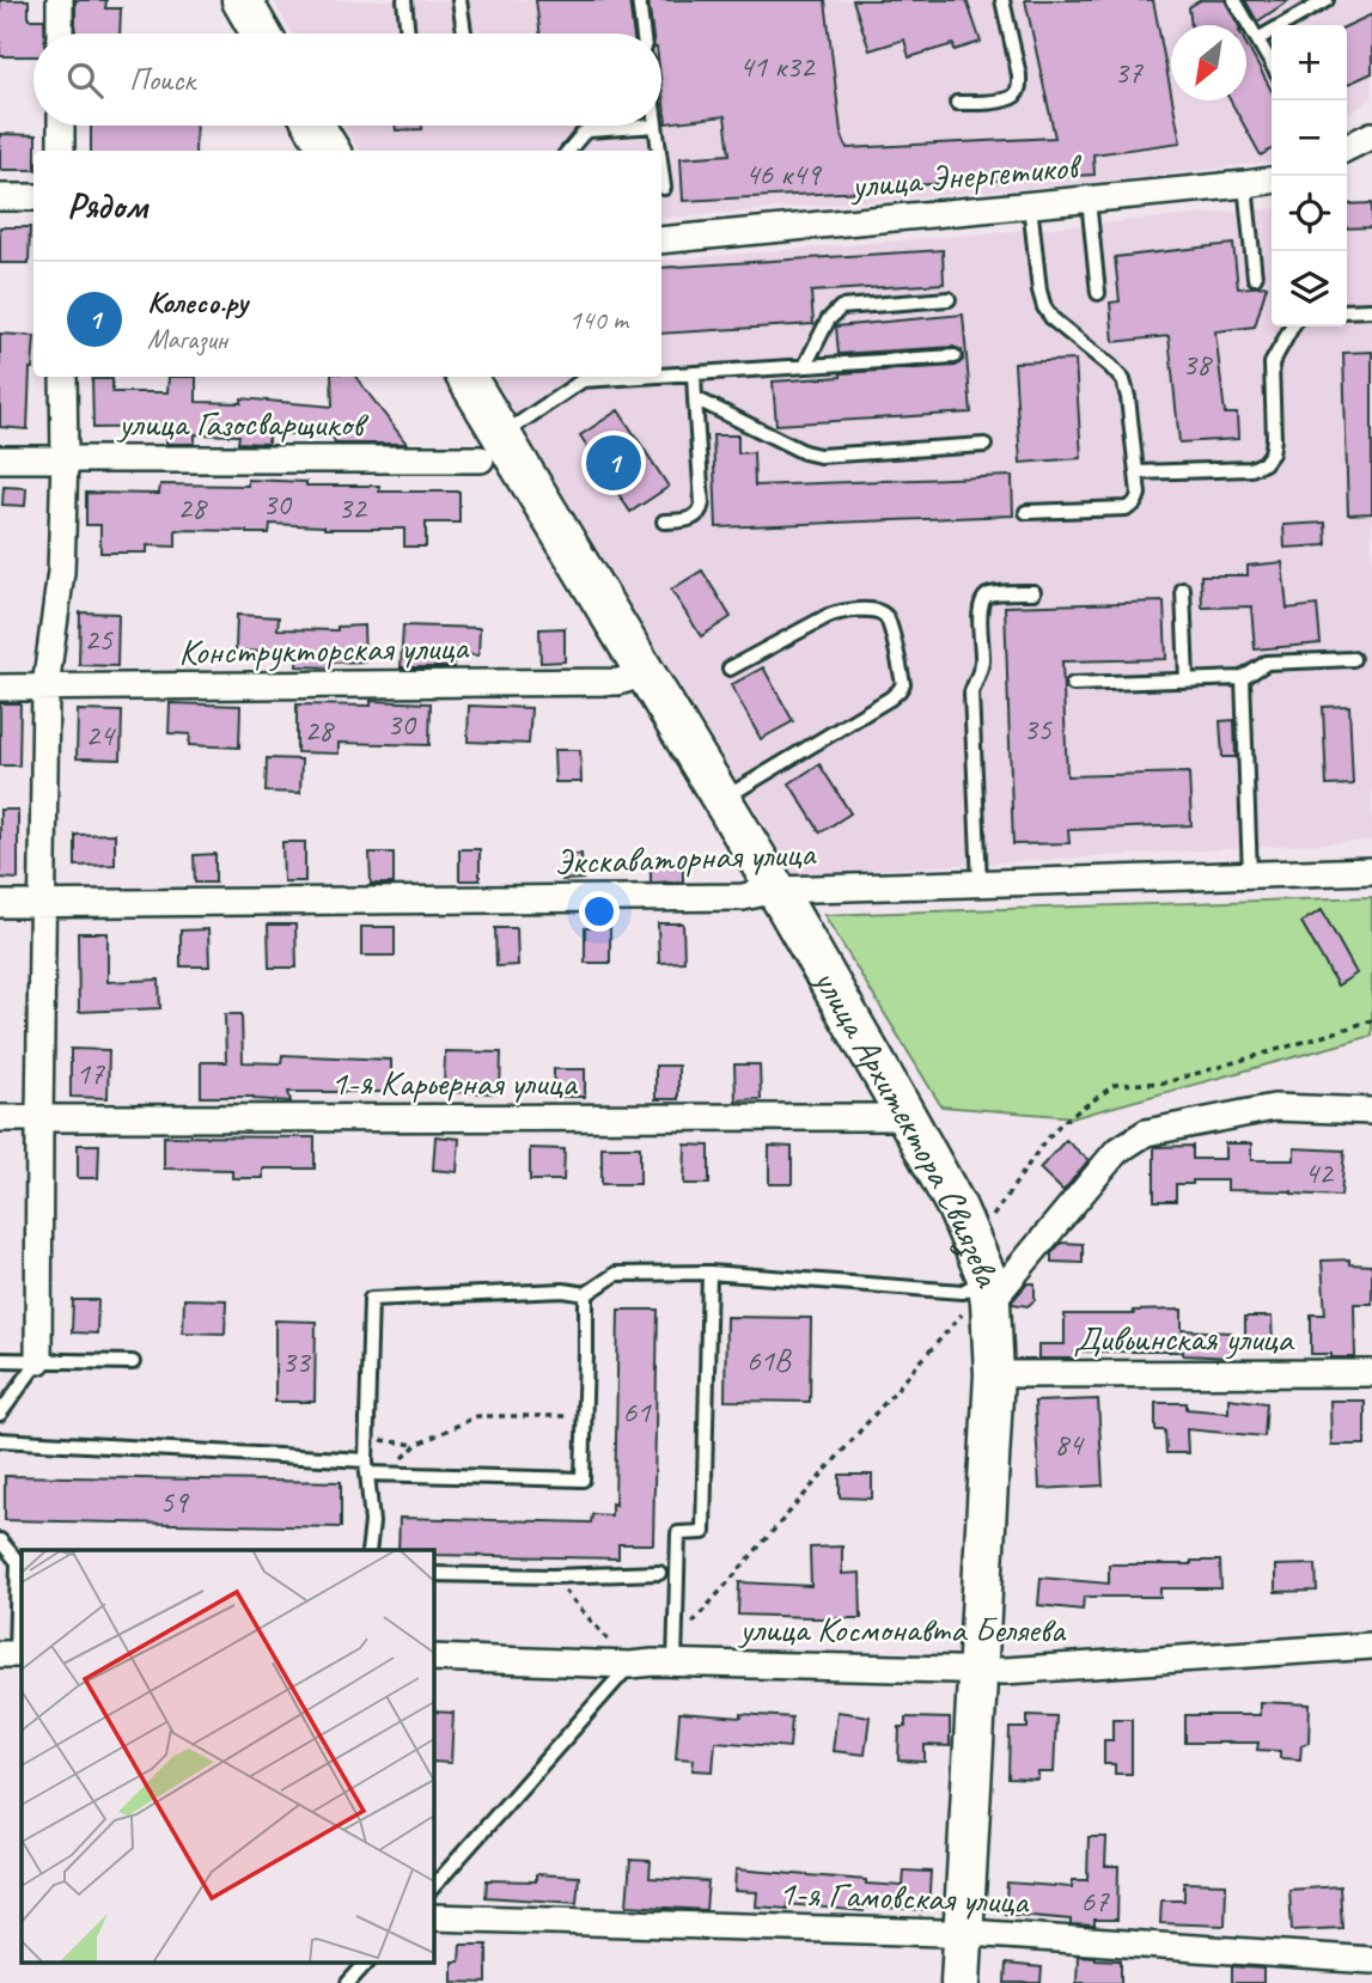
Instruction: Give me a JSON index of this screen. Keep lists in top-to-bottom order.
{
  "streets": {
    "main road": ["улица Архитектора Свиязева"],
    "street": [
      "улица Энергетиков",
      "улица Газосварщиков",
      "Конструкторская улица",
      "Экскаваторная улица",
      "1-я Карьерная улица",
      "Дивьинская улица",
      "улица Космонавта Беляева",
      "1-я Гамовская улица"
    ]
  },
  "crossings": [
    ["улица Газосварщиков", "улица Архитектора Свиязева"],
    ["Конструкторская улица", "улица Архитектора Свиязева"],
    ["Экскаваторная улица", "улица Архитектора Свиязева"],
    ["1-я Карьерная улица", "улица Архитектора Свиязева"],
    ["улица Архитектора Свиязева", "Дивьинская улица"],
    ["улица Архитектора Свиязева", "улица Космонавта Беляева"],
    ["улица Архитектора Свиязева", "1-я Гамовская улица"]
  ],
  "house_numbers": [
    "41 к32",
    "37",
    "46 к49",
    "38",
    "30",
    "28",
    "32",
    "25",
    "30",
    "35",
    "28",
    "24",
    "17",
    "42",
    "61В",
    "33",
    "61",
    "84",
    "59",
    "67"
  ],
  "north": "bottom left",
  "page": {
    "map_buttons": ["+", "−"],
    "search": "Поиск",
    "heading": "Рядом",
    "list": [
      {
        "mark": "1",
        "name": "Колесо.ру",
        "note": "Магазин",
        "value": "140 m"
      }
    ],
    "pins": "1"
  }
}
